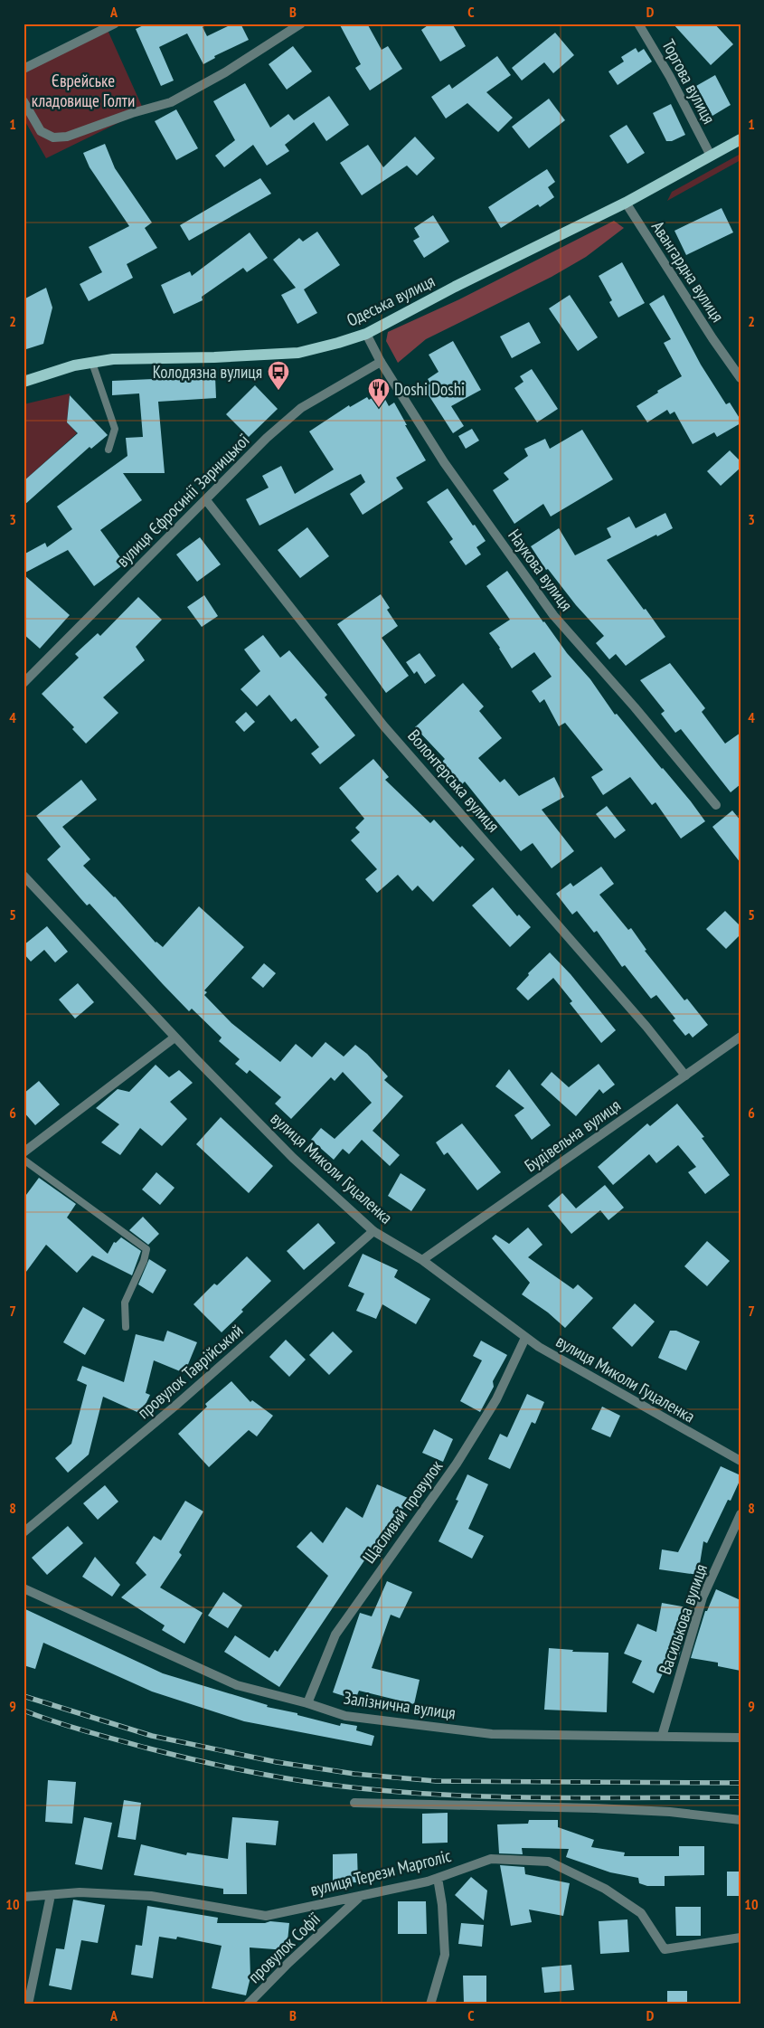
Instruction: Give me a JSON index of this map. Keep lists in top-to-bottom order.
{
  "streets": {
    "main road": ["Одеська вулиця"],
    "street": [
      "Торгова вулиця",
      "Авангардна вулиця",
      "вулиця Єфросинії Зарницької",
      "Наукова вулиця",
      "Волонтерська вулиця",
      "Будівельна вулиця",
      "вулиця Миколи Гуцаленка",
      "провулок Таврійський",
      "Щасливий провулок",
      "Василькова вулиця",
      "Залізнична вулиця",
      "вулиця Терези Марголіс",
      "провулок Софії"
    ]
  },
  "crossings": [
    ["Торгова вулиця", "Одеська вулиця"],
    ["Авангардна вулиця", "Одеська вулиця"],
    ["Одеська вулиця", "Наукова вулиця"],
    ["вулиця Єфросинії Зарницької", "Наукова вулиця"],
    ["вулиця Єфросинії Зарницької", "Волонтерська вулиця"],
    ["Волонтерська вулиця", "Будівельна вулиця"],
    ["Будівельна вулиця", "вулиця Миколи Гуцаленка"],
    ["вулиця Миколи Гуцаленка", "провулок Таврійський"],
    ["вулиця Миколи Гуцаленка", "Щасливий провулок"],
    ["Щасливий провулок", "Залізнична вулиця"],
    ["Василькова вулиця", "Залізнична вулиця"],
    ["вулиця Терези Марголіс", "провулок Софії"]
  ],
  "parks": ["Єврейське кладовище Голти"],
  "places": {
    "bus stop": ["Колодязна вулиця"],
    "restaurant": ["Doshi Doshi"]
  },
  "grid": {
    "columns": [
      "A",
      "B",
      "C",
      "D"
    ],
    "rows": [
      "1",
      "2",
      "3",
      "4",
      "5",
      "6",
      "7",
      "8",
      "9",
      "10"
    ]
  }
}
